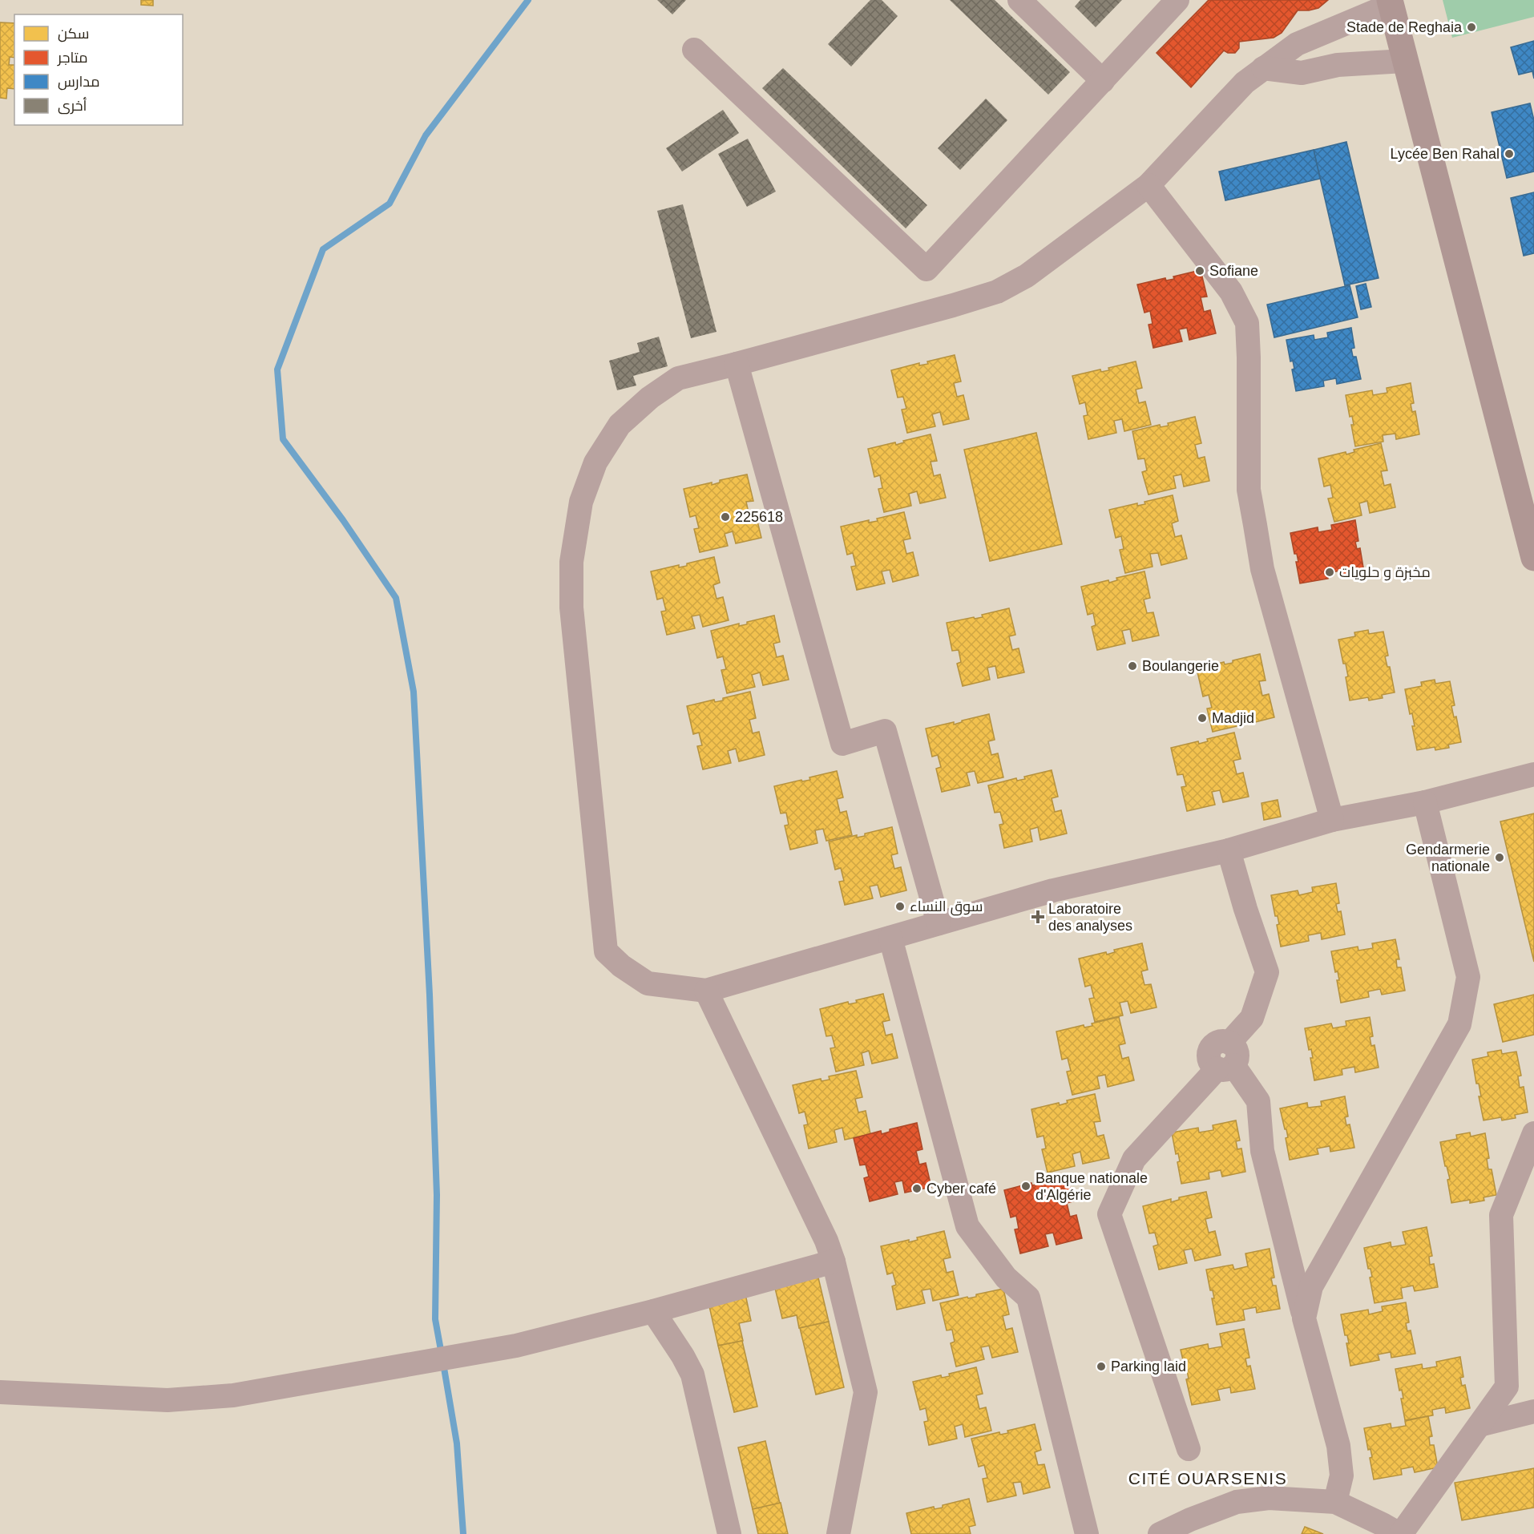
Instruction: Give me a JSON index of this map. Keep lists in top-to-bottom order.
{
  "districts": ["CITÉ OUARSENIS"],
  "places": {
    "other": [
      "Stade de Reghaia",
      "Lycée Ben Rahal",
      "Sofiane",
      "225618",
      "مخبزة و حلويات",
      "Boulangerie",
      "Madjid",
      "Gendarmerie nationale",
      "سوق النساء",
      "Banque nationale d'Algérie",
      "Cyber café",
      "Parking laid"
    ],
    "health": ["Laboratoire des analyses"]
  },
  "legend": [
    "سكن",
    "متاجر",
    "مدارس",
    "أخرى"
  ]
}
